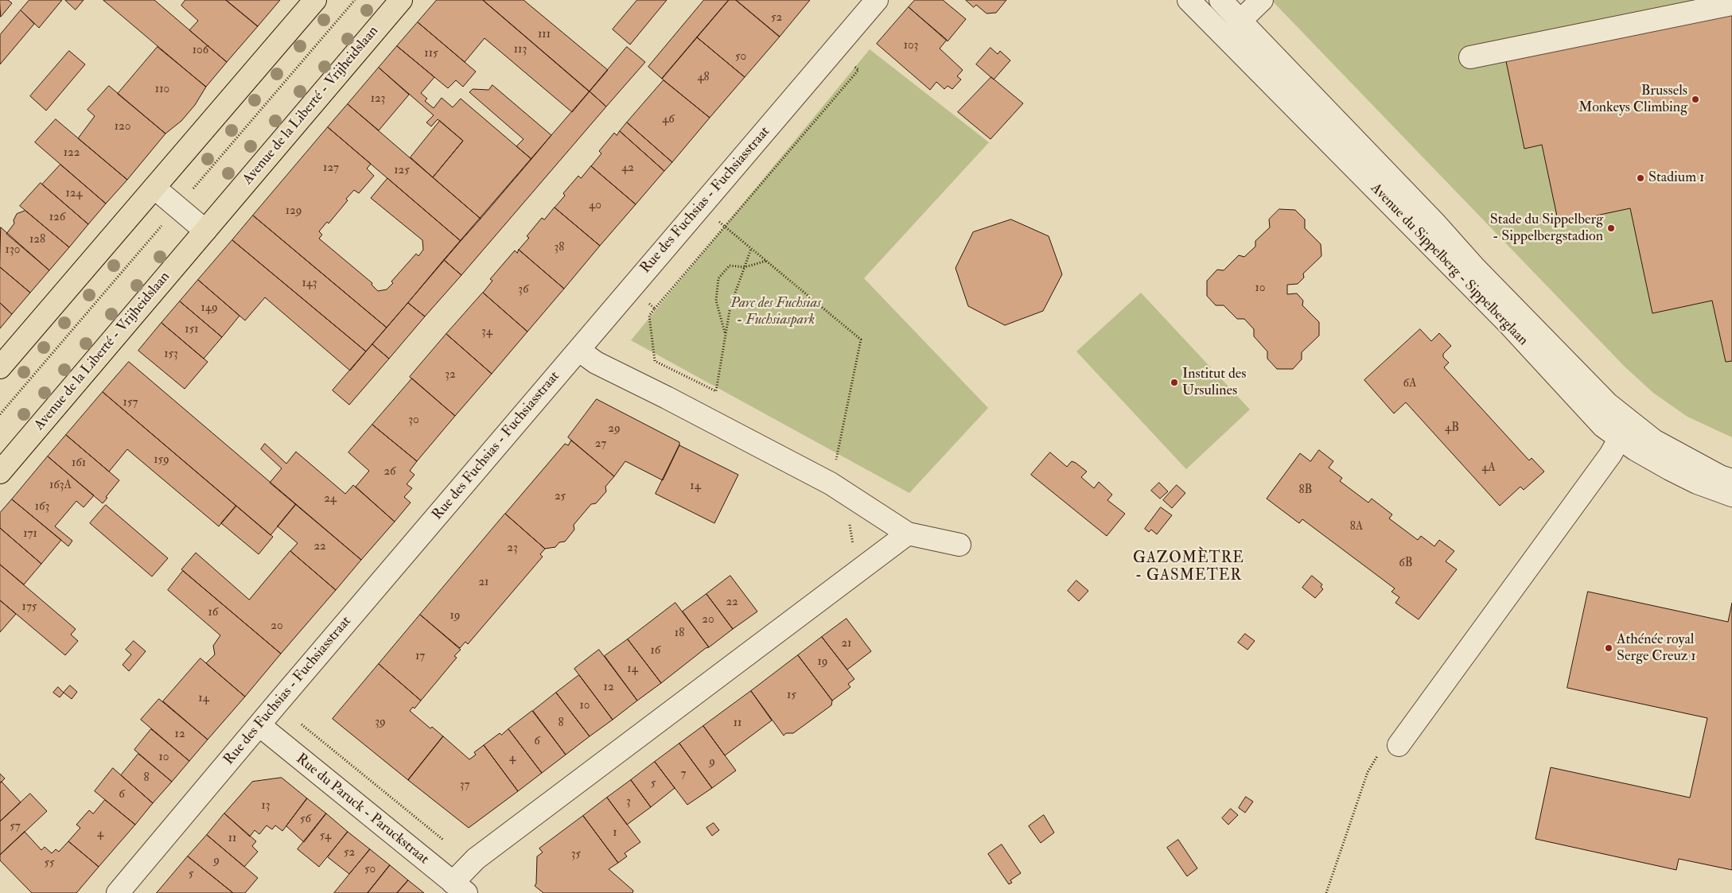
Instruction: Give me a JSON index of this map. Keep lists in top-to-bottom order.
{
  "streets": {
    "main road": ["Avenue de la Liberté - Vrijheidslaan"],
    "street": ["Rue des Fuchsias - Fuchsiasstraat", "Avenue du Sippelberg - Sippelberglaan", "Rue du Paruck - Paruckstraat"]
  },
  "crossings": [
    ["Rue des Fuchsias - Fuchsiasstraat", "Rue du Paruck - Paruckstraat"]
  ],
  "districts": ["GAZOMÈTRE - GASMETER"],
  "parks": ["Parc des Fuchsias - Fuchsiaspark"],
  "places": [
    "Brussels Monkeys Climbing",
    "Stadium 1",
    "Stade du Sippelberg - Sippelbergstadion",
    "Institut des Ursulines",
    "Athénée royal Serge Creuz 1"
  ],
  "house_numbers": [
    "52",
    "111",
    "103",
    "113",
    "106",
    "115",
    "50",
    "48",
    "110",
    "123",
    "46",
    "120",
    "122",
    "127",
    "42",
    "125",
    "124",
    "40",
    "129",
    "126",
    "128",
    "38",
    "130",
    "143",
    "10",
    "36",
    "149",
    "151",
    "34",
    "153",
    "32",
    "6A",
    "157",
    "30",
    "4B",
    "29",
    "27",
    "159",
    "161",
    "4A",
    "26",
    "163A",
    "14",
    "8B",
    "25",
    "24",
    "163",
    "8A",
    "171",
    "22",
    "23",
    "6B",
    "21",
    "22",
    "175",
    "16",
    "19",
    "20",
    "20",
    "18",
    "21",
    "16",
    "17",
    "19",
    "14",
    "12",
    "15",
    "14",
    "10",
    "39",
    "8",
    "11",
    "12",
    "6",
    "10",
    "4",
    "9",
    "7",
    "8",
    "5",
    "37",
    "6",
    "3",
    "13",
    "56",
    "57",
    "1",
    "4",
    "54",
    "11",
    "52",
    "35",
    "9",
    "55",
    "50",
    "5"
  ]
}
